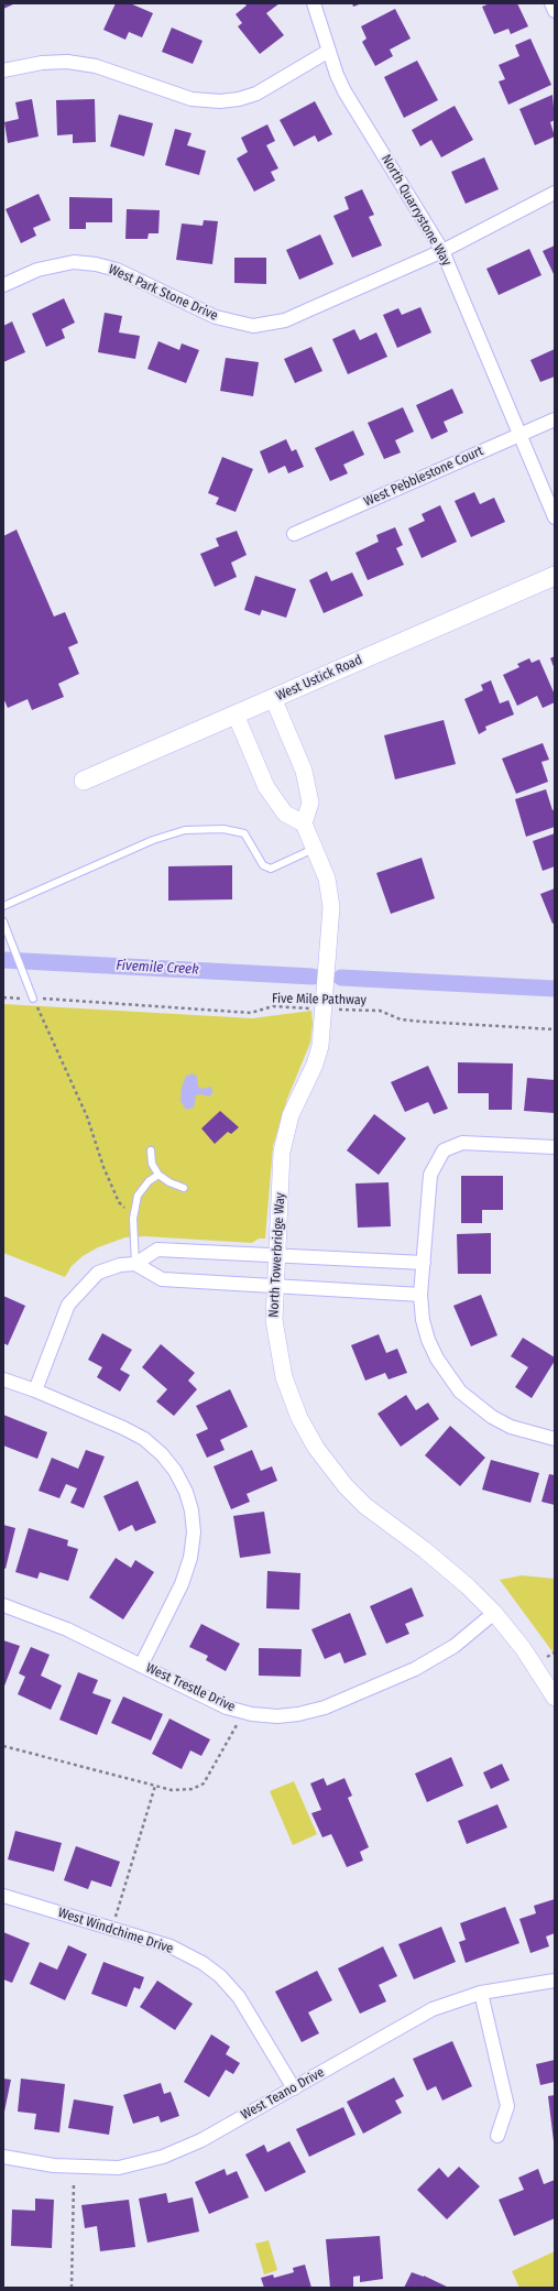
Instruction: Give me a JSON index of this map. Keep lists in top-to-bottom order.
{
  "streets": {
    "main road": ["West Ustick Road"],
    "street": [
      "North Quarrystone Way",
      "West Park Stone Drive",
      "West Pebblestone Court",
      "North Towerbridge Way",
      "West Trestle Drive",
      "West Windchime Drive",
      "West Teano Drive"
    ],
    "path": ["Five Mile Pathway"]
  },
  "crossings": [
    ["North Quarrystone Way", "West Park Stone Drive"],
    ["North Quarrystone Way", "West Pebblestone Court"],
    ["Five Mile Pathway", "North Towerbridge Way"],
    ["North Towerbridge Way", "West Trestle Drive"],
    ["West Windchime Drive", "West Teano Drive"]
  ],
  "water": ["Fivemile Creek"]
}
